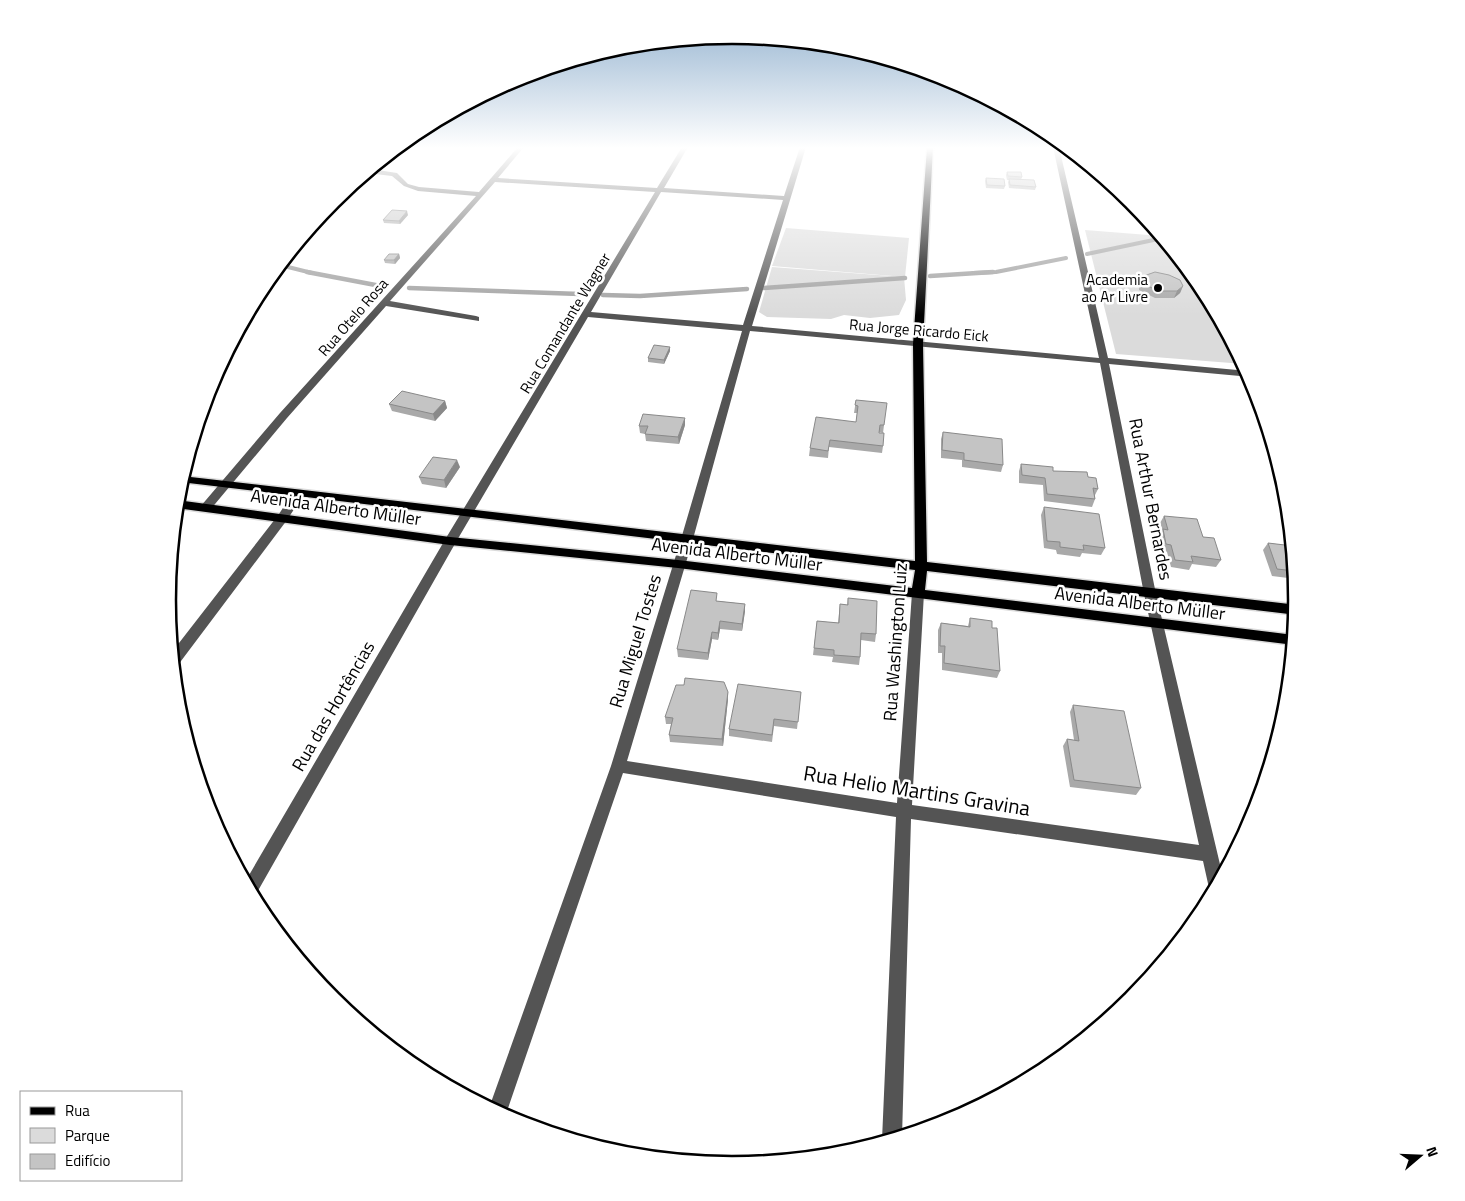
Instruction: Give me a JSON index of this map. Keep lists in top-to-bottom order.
{
  "streets": {
    "main road": ["Avenida Alberto Müller", "Rua Washington Luiz"],
    "street": [
      "Rua Otelo Rosa",
      "Rua Comandante Wagner",
      "Rua Jorge Ricardo Eick",
      "Rua Arthur Bernardes",
      "Rua Miguel Tostes",
      "Rua das Hortências",
      "Rua Helio Martins Gravina"
    ]
  },
  "crossings": [
    ["Rua Otelo Rosa", "Avenida Alberto Müller"],
    ["Rua Comandante Wagner", "Rua Jorge Ricardo Eick"],
    ["Rua Comandante Wagner", "Avenida Alberto Müller"],
    ["Rua Comandante Wagner", "Rua das Hortências"],
    ["Rua Jorge Ricardo Eick", "Rua Arthur Bernardes"],
    ["Rua Jorge Ricardo Eick", "Rua Miguel Tostes"],
    ["Rua Jorge Ricardo Eick", "Rua Washington Luiz"],
    ["Rua Arthur Bernardes", "Avenida Alberto Müller"],
    ["Rua Arthur Bernardes", "Rua Helio Martins Gravina"],
    ["Avenida Alberto Müller", "Rua Miguel Tostes"],
    ["Avenida Alberto Müller", "Rua Washington Luiz"],
    ["Avenida Alberto Müller", "Rua das Hortências"],
    ["Rua Miguel Tostes", "Rua Helio Martins Gravina"],
    ["Rua Washington Luiz", "Rua Helio Martins Gravina"]
  ],
  "places": ["Academia ao Ar Livre"],
  "legend": ["Rua", "Parque", "Edifício"],
  "north": "right"
}
